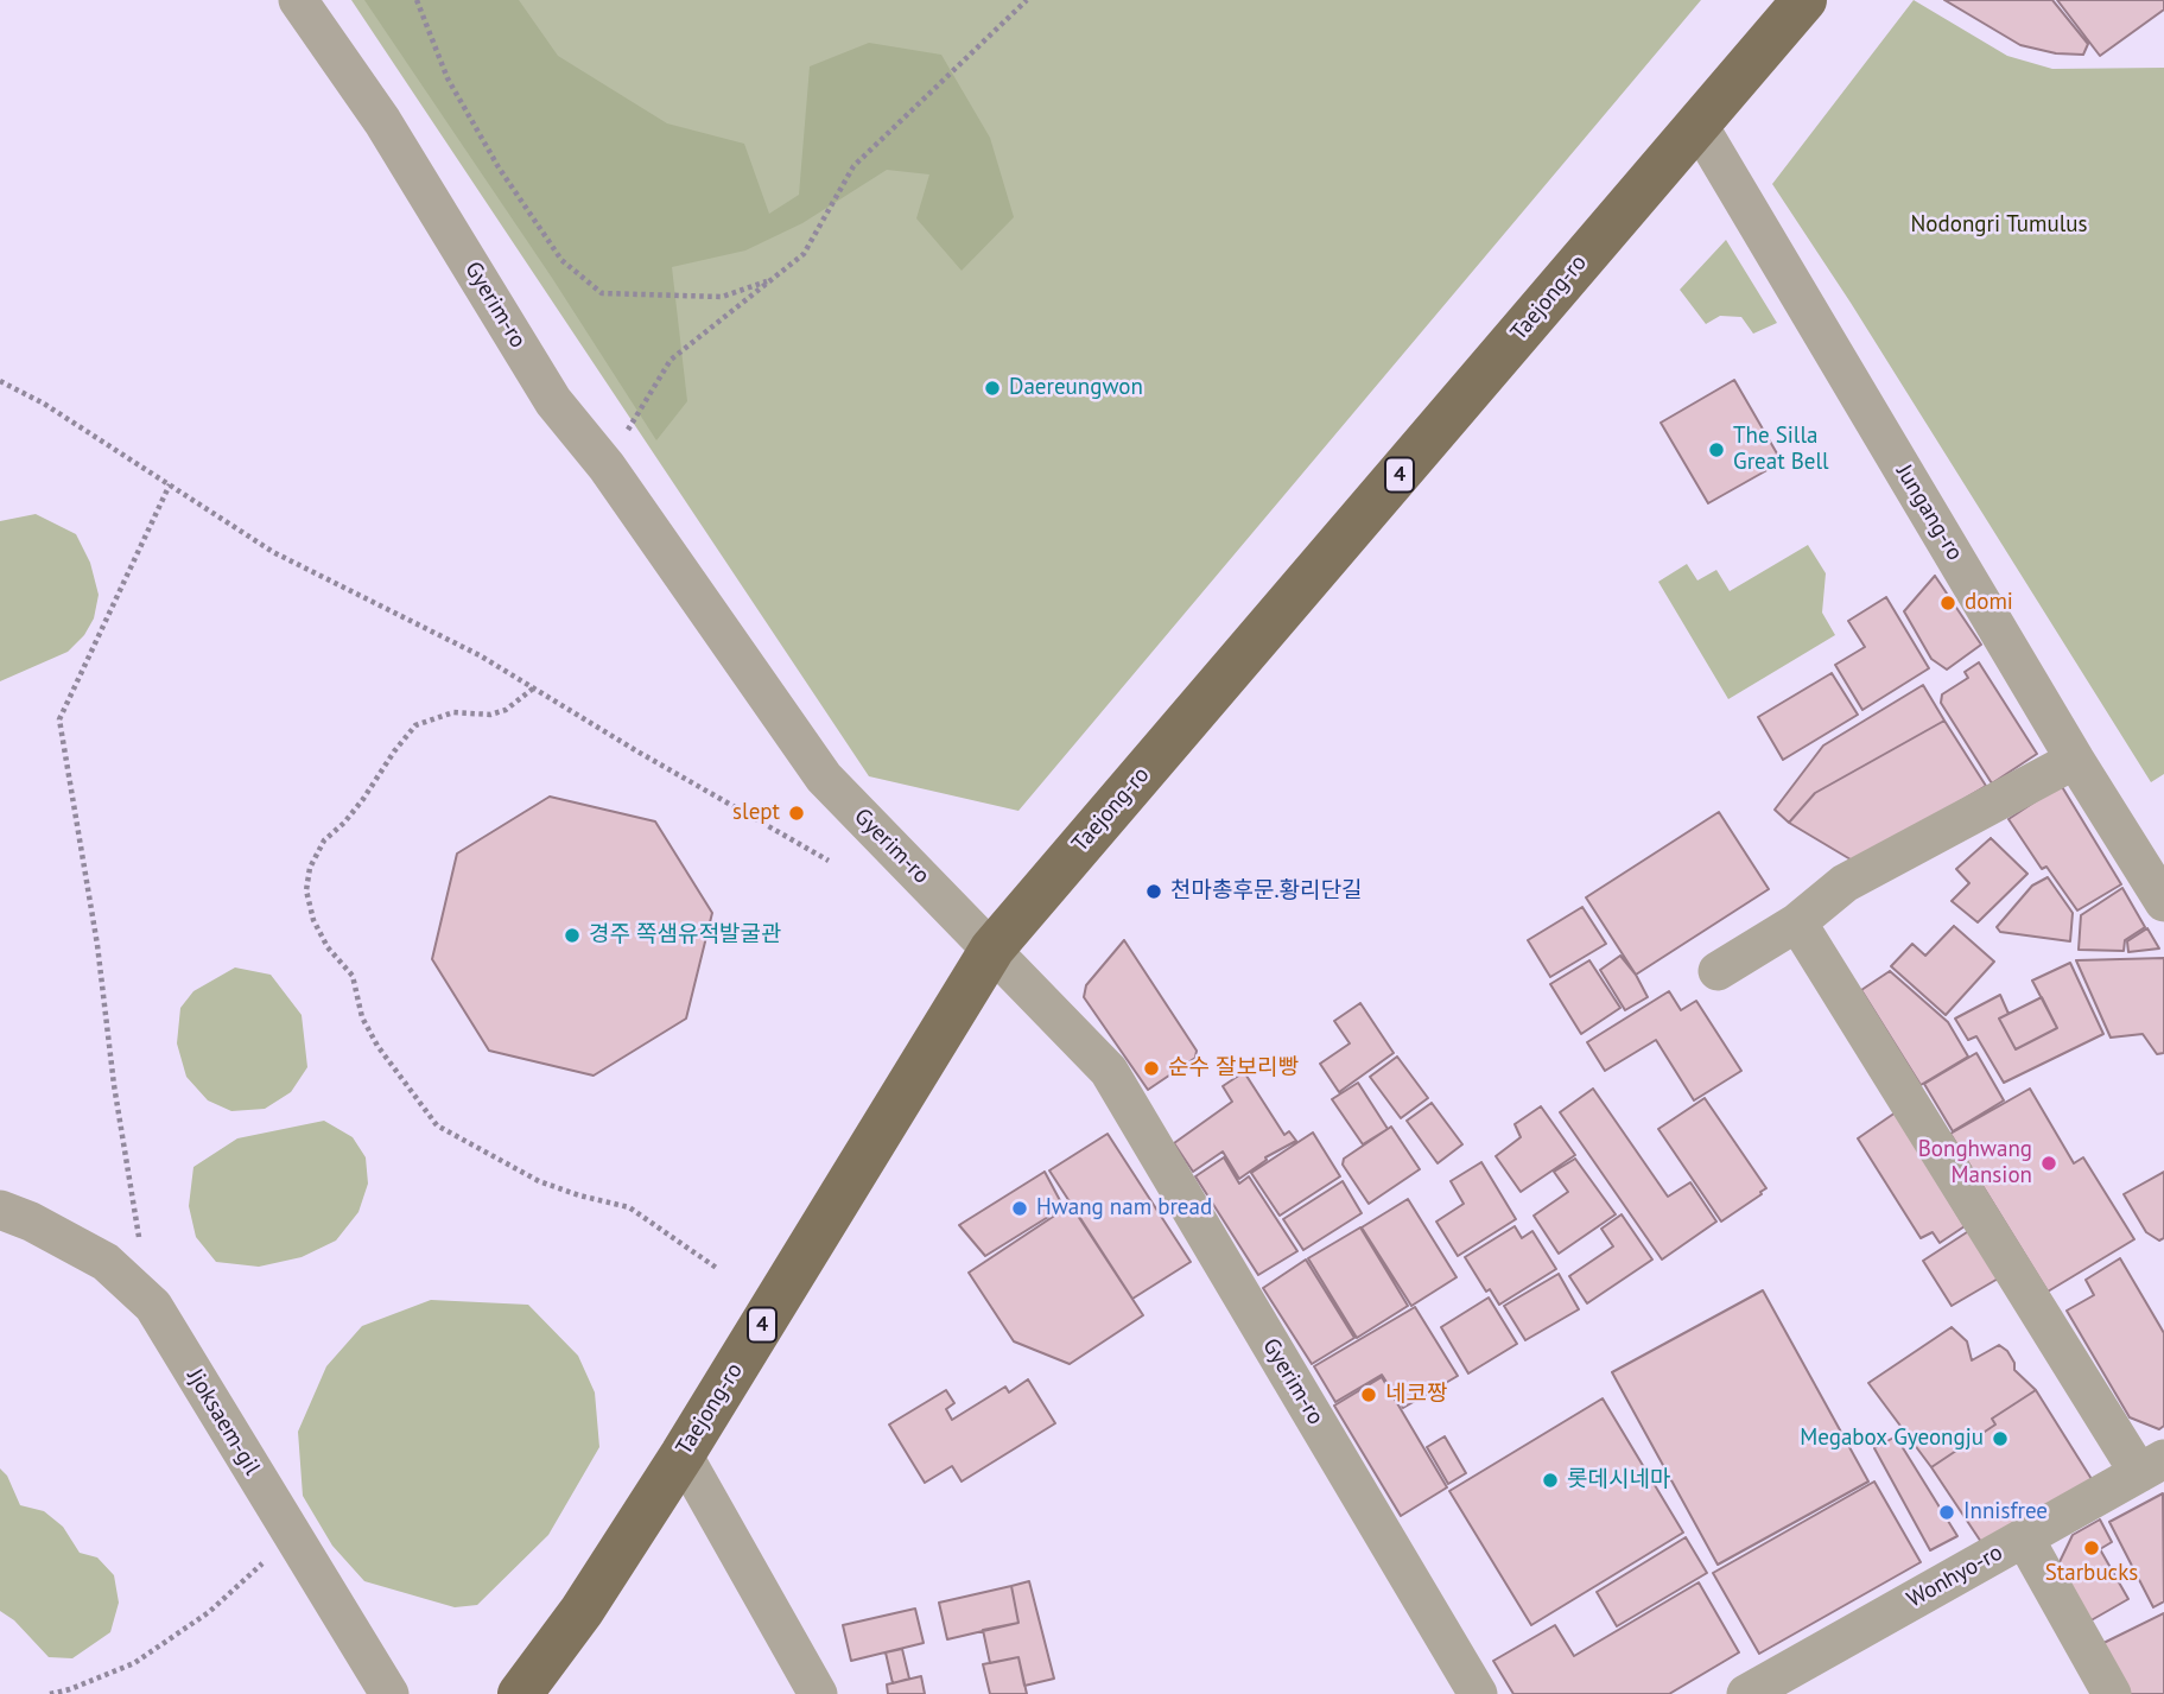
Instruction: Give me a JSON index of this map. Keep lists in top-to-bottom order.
{
  "streets": {
    "main road": ["Taejong-ro", "4"],
    "street": [
      "Gyerim-ro",
      "Jungang-ro",
      "Jjoksaem-gil",
      "Wonhyo-ro"
    ]
  },
  "crossings": [
    ["Taejong-ro", "Gyerim-ro"],
    ["Taejong-ro", "Jungang-ro"]
  ],
  "parks": ["Nodongri Tumulus"],
  "places": [
    "Daereungwon",
    "The Silla Great Bell",
    "domi",
    "slept",
    "천마총후문.황리단길",
    "경주 쪽샘유적발굴관",
    "순수 잘보리빵",
    "Bonghwang Mansion",
    "Hwang nam bread",
    "네코짱",
    "Megabox Gyeongju",
    "롯데시네마",
    "Innisfree",
    "Starbucks"
  ]
}
